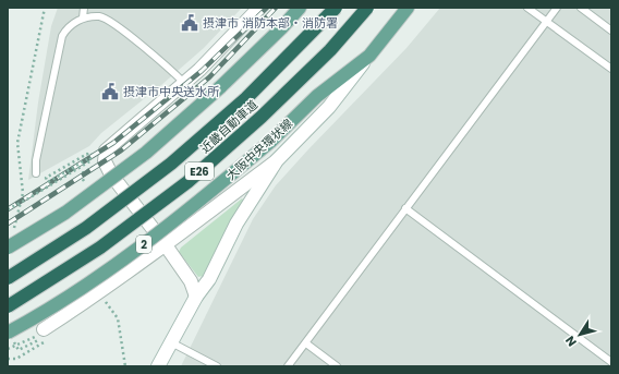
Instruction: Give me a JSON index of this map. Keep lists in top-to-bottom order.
{
  "streets": {
    "highway": ["近畿自動車道", "E26"],
    "main road": ["大阪中央環状線", "2"]
  },
  "places": {
    "public building": ["摂津市 消防本部・消防署", "摂津市中央送水所"]
  },
  "north": "bottom left"
}
